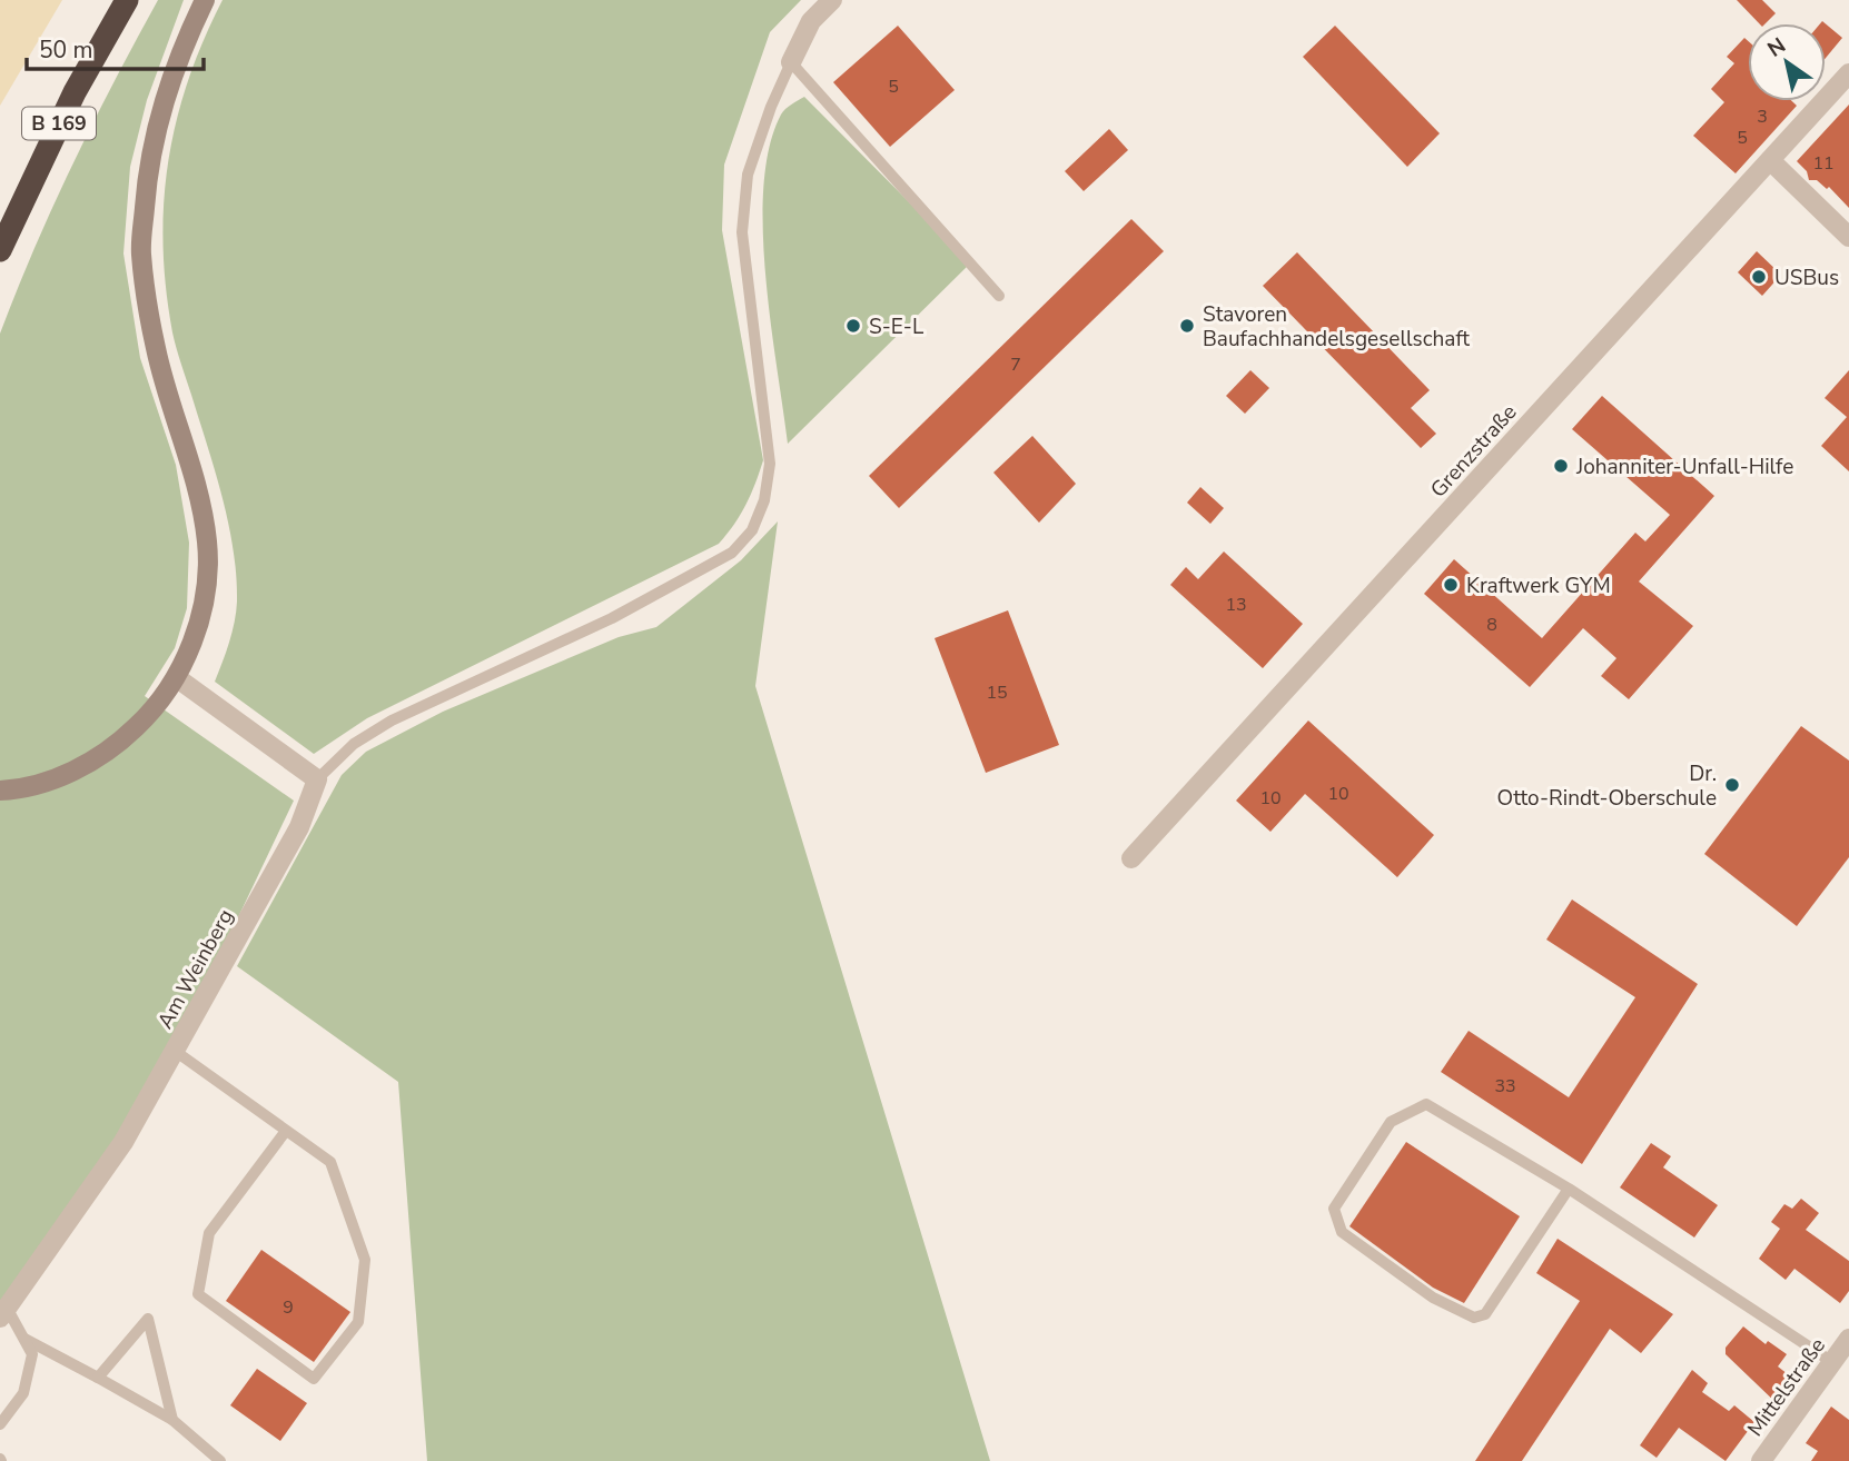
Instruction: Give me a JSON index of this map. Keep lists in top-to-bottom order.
{
  "streets": {
    "highway": ["B 169"],
    "street": ["Grenzstraße", "Am Weinberg", "Mittelstraße"]
  },
  "places": [
    "USBus",
    "S-E-L",
    "Stavoren Baufachhandelsgesellschaft",
    "Johanniter-Unfall-Hilfe",
    "Kraftwerk GYM",
    "Dr. Otto-Rindt-Oberschule"
  ],
  "house_numbers": [
    "5",
    "3",
    "5",
    "11",
    "7",
    "13",
    "8",
    "15",
    "10",
    "10",
    "33",
    "9"
  ],
  "scale_bar": "50 m",
  "north": "top left"
}
